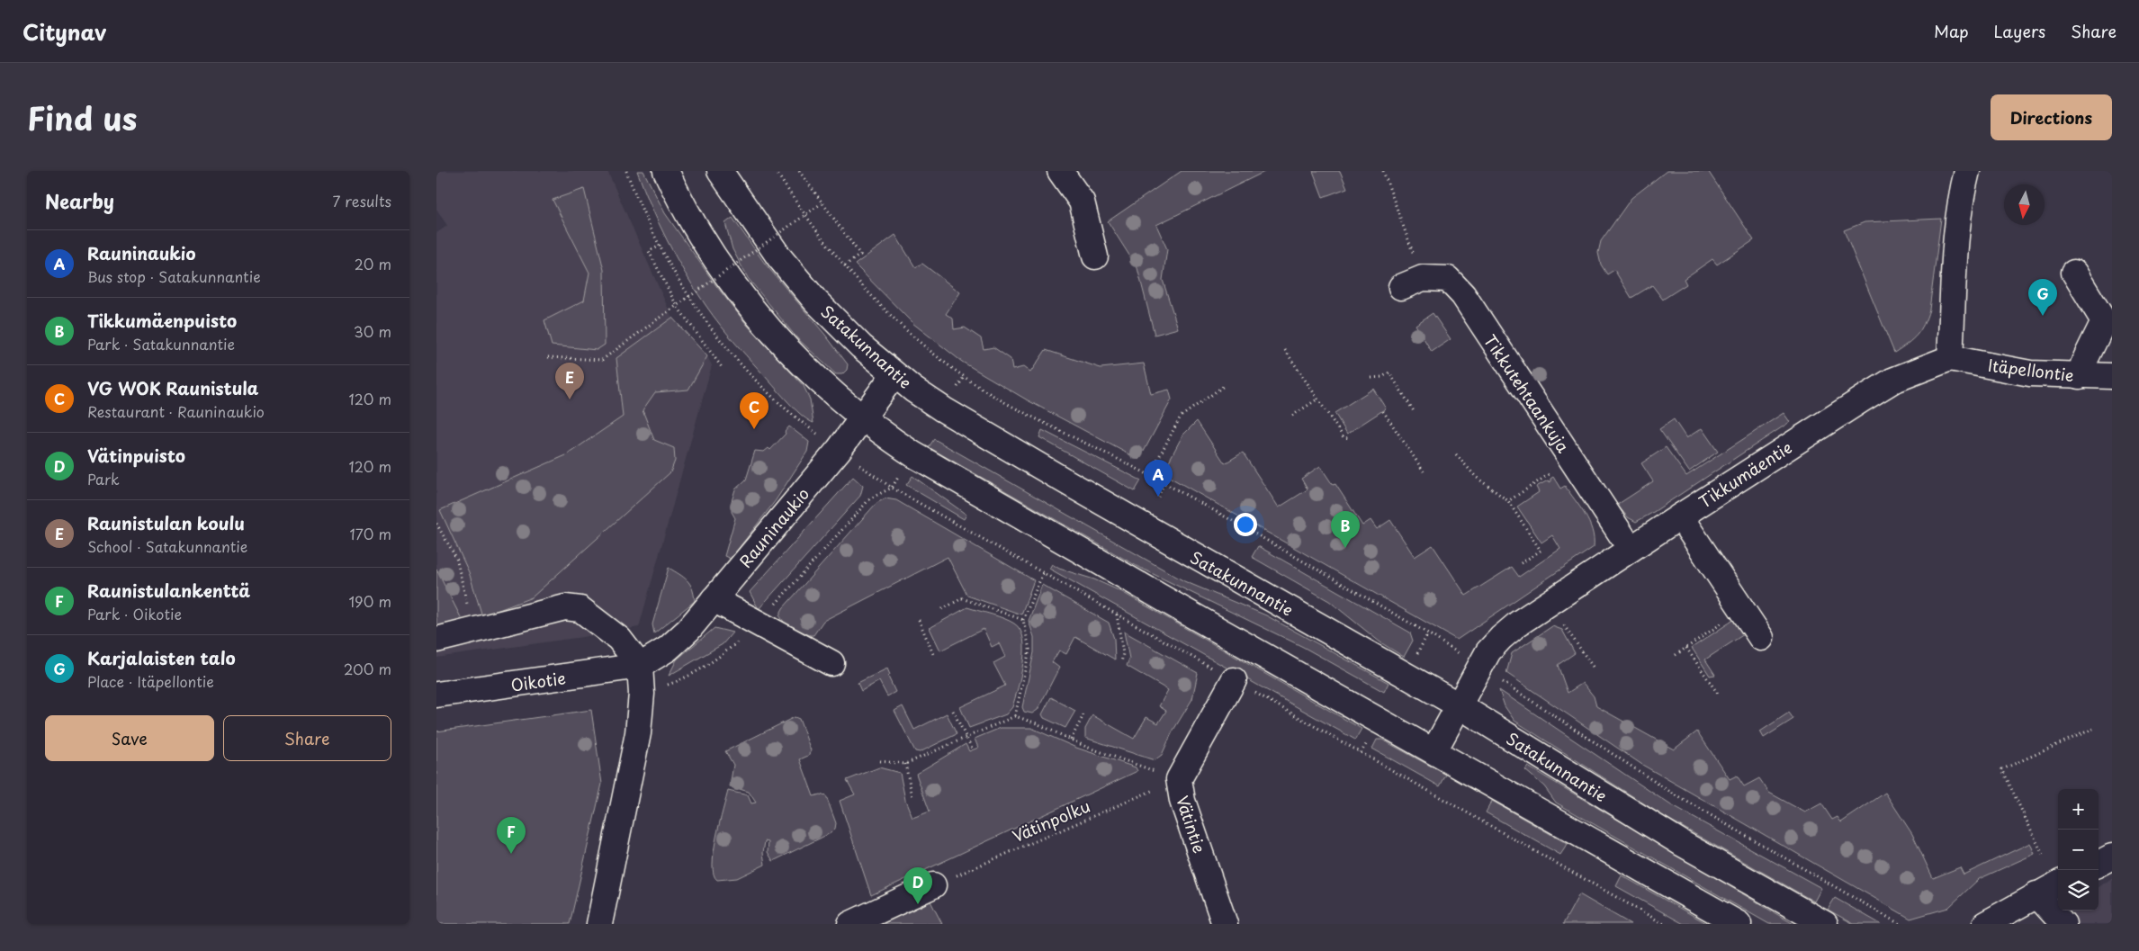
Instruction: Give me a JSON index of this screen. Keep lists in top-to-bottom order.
{
  "streets": {
    "main road": [
      "Satakunnantie",
      "Itäpellontie",
      "Tikkutehtaankuja",
      "Tikkumäentie",
      "Rauninaukio",
      "Oikotie",
      "Vätintie"
    ],
    "path": ["Vätinpolku"]
  },
  "crossings": [
    ["Satakunnantie", "Tikkumäentie"],
    ["Satakunnantie", "Rauninaukio"],
    ["Itäpellontie", "Tikkumäentie"],
    ["Tikkutehtaankuja", "Tikkumäentie"],
    ["Rauninaukio", "Oikotie"],
    ["Vätinpolku", "Vätintie"]
  ],
  "north": "bottom",
  "page": {
    "header": "Citynav",
    "nav": ["Map", "Layers", "Share"],
    "title": "Find us",
    "buttons": [
      "Directions",
      ["Save", "Share"]
    ],
    "heading": ["Nearby", "7 results"],
    "list": [
      {
        "mark": "A",
        "name": "Rauninaukio",
        "note": "Bus stop · Satakunnantie",
        "value": "20 m"
      },
      {
        "mark": "B",
        "name": "Tikkumäenpuisto",
        "note": "Park · Satakunnantie",
        "value": "30 m"
      },
      {
        "mark": "C",
        "name": "VG WOK Raunistula",
        "note": "Restaurant · Rauninaukio",
        "value": "120 m"
      },
      {
        "mark": "D",
        "name": "Vätinpuisto",
        "note": "Park",
        "value": "120 m"
      },
      {
        "mark": "E",
        "name": "Raunistulan koulu",
        "note": "School · Satakunnantie",
        "value": "170 m"
      },
      {
        "mark": "F",
        "name": "Raunistulankenttä",
        "note": "Park · Oikotie",
        "value": "190 m"
      },
      {
        "mark": "G",
        "name": "Karjalaisten talo",
        "note": "Place · Itäpellontie",
        "value": "200 m"
      }
    ],
    "pins": [
      "G",
      "E",
      "C",
      "A",
      "B",
      "F",
      "D"
    ],
    "map_buttons": ["+", "−"]
  }
}
